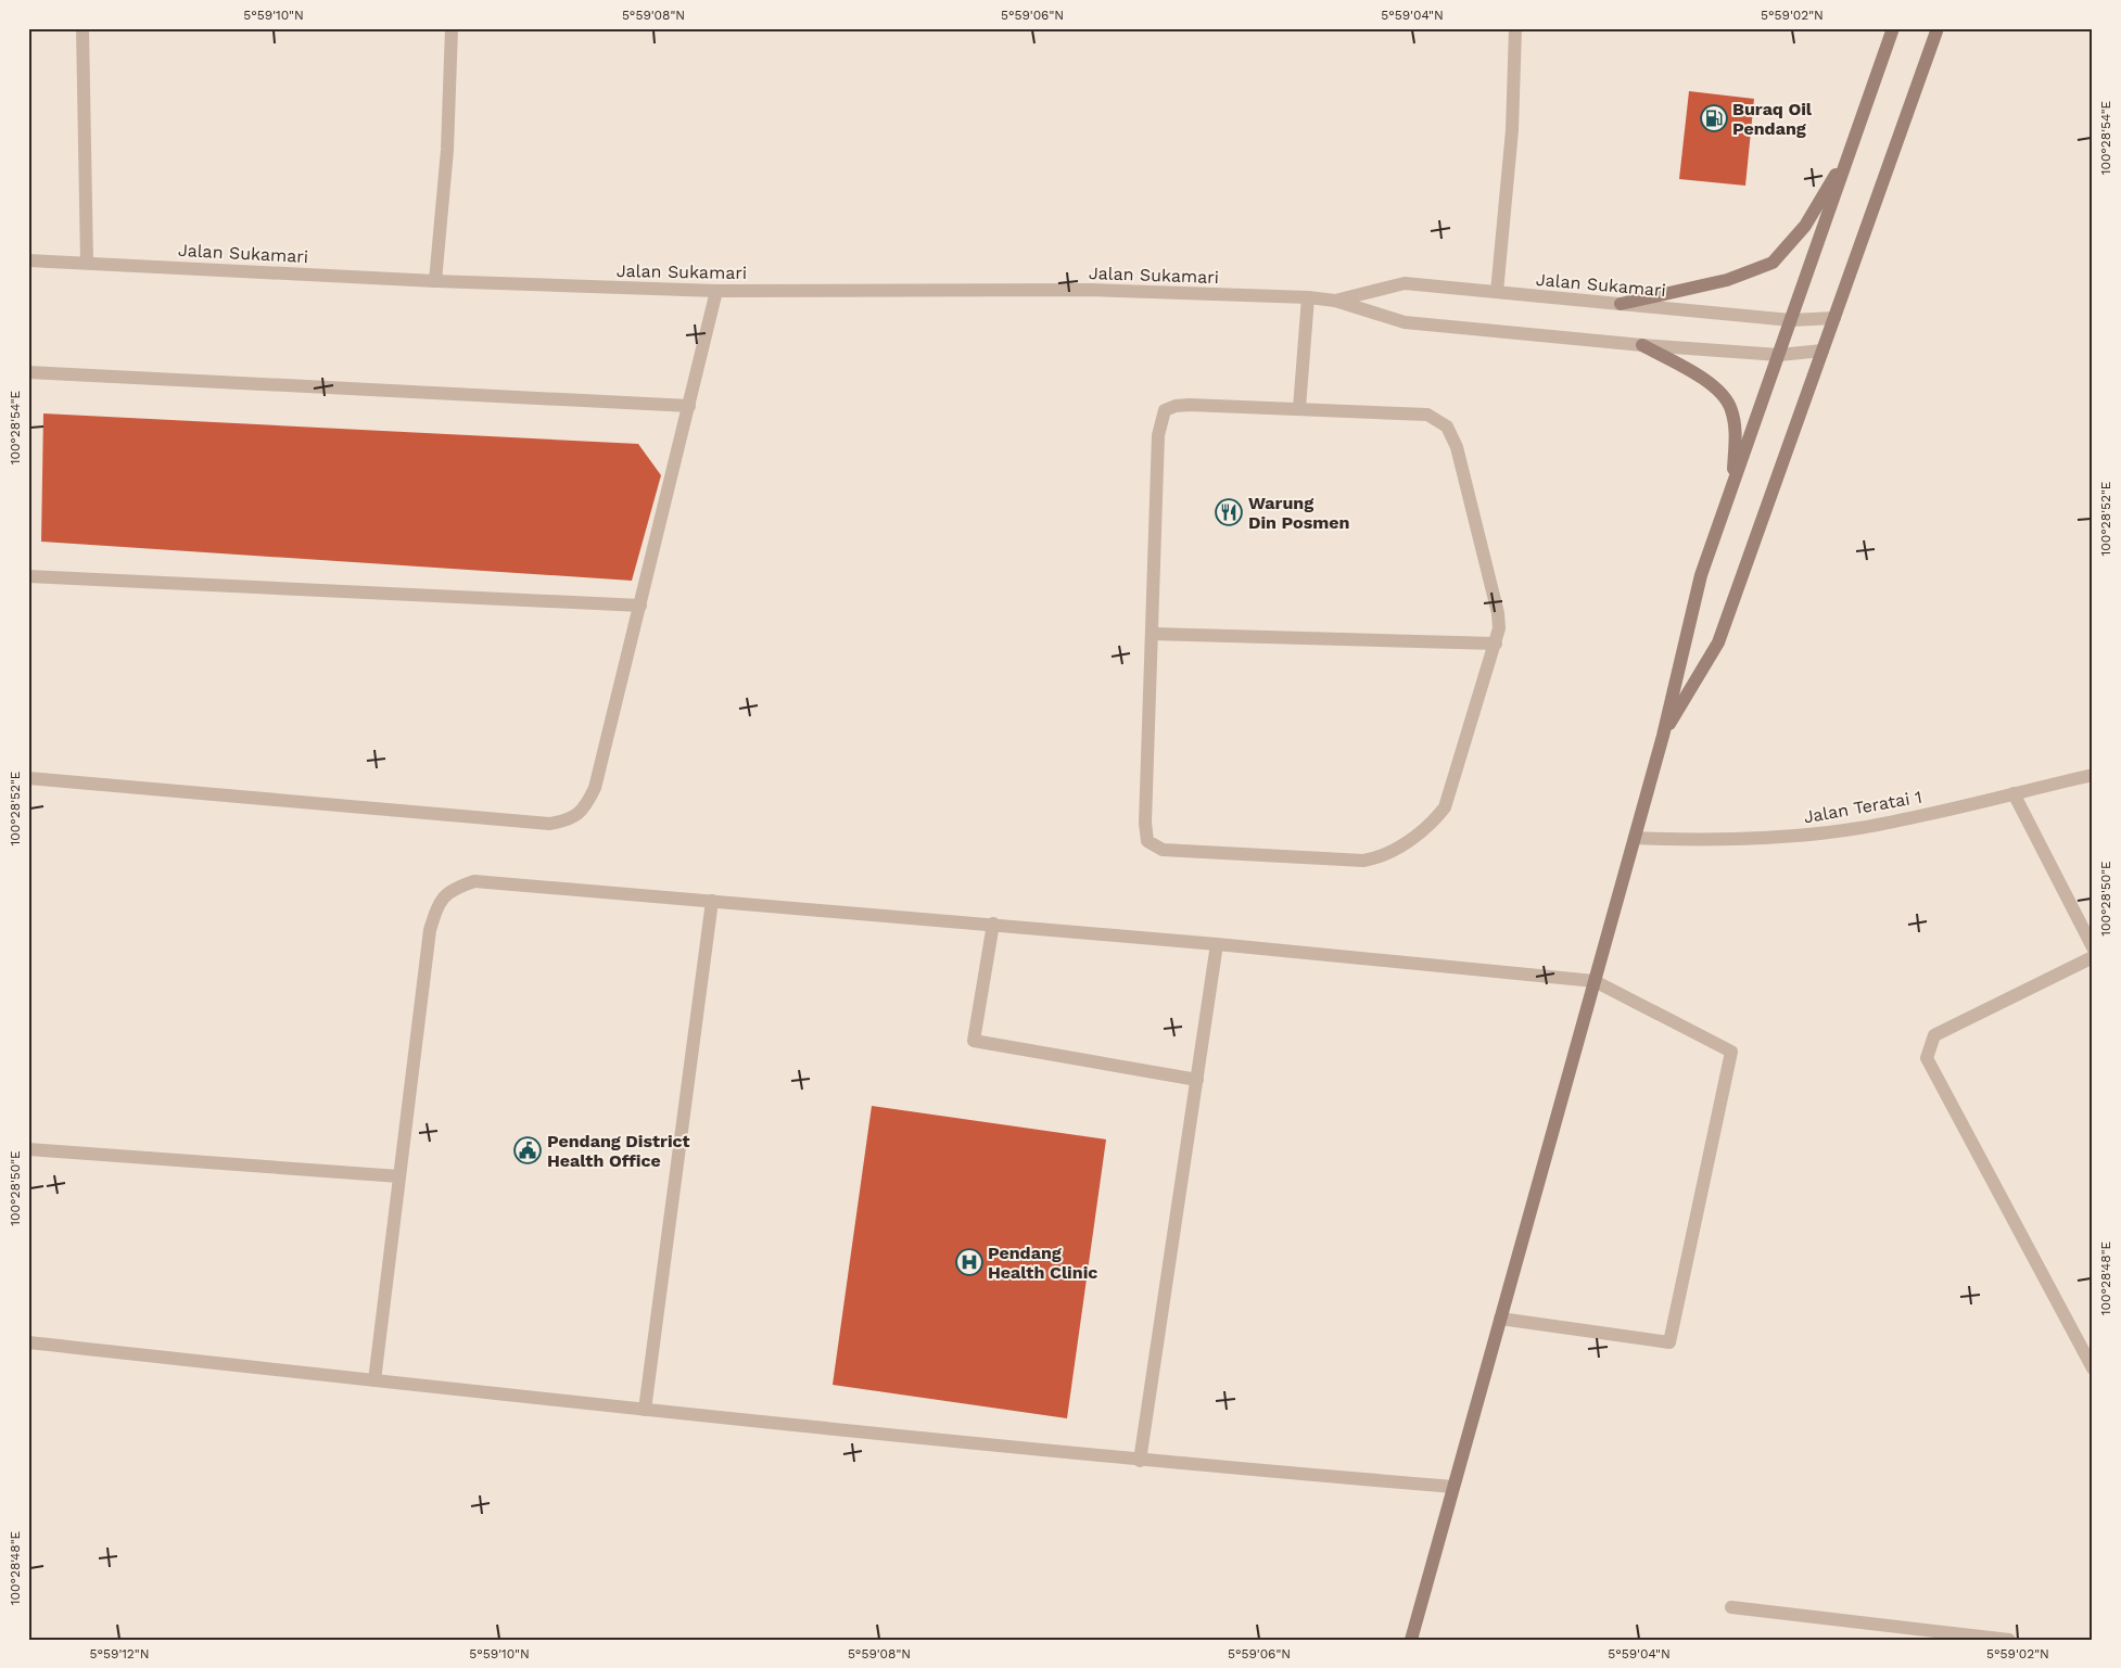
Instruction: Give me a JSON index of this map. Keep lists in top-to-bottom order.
{
  "streets": {
    "street": ["Jalan Sukamari", "Jalan Teratai 1"]
  },
  "places": {
    "fuel station": ["Buraq Oil Pendang"],
    "restaurant": ["Warung Din Posmen"],
    "public building": ["Pendang District Health Office"],
    "hospital": ["Pendang Health Clinic"]
  },
  "coordinates": [
    "5°59'10\"N",
    "5°59'08\"N",
    "5°59'06\"N",
    "5°59'04\"N",
    "5°59'02\"N",
    "100°28'54\"E",
    "100°28'52\"E",
    "100°28'50\"E",
    "100°28'48\"E",
    "5°59'12\"N"
  ]
}
